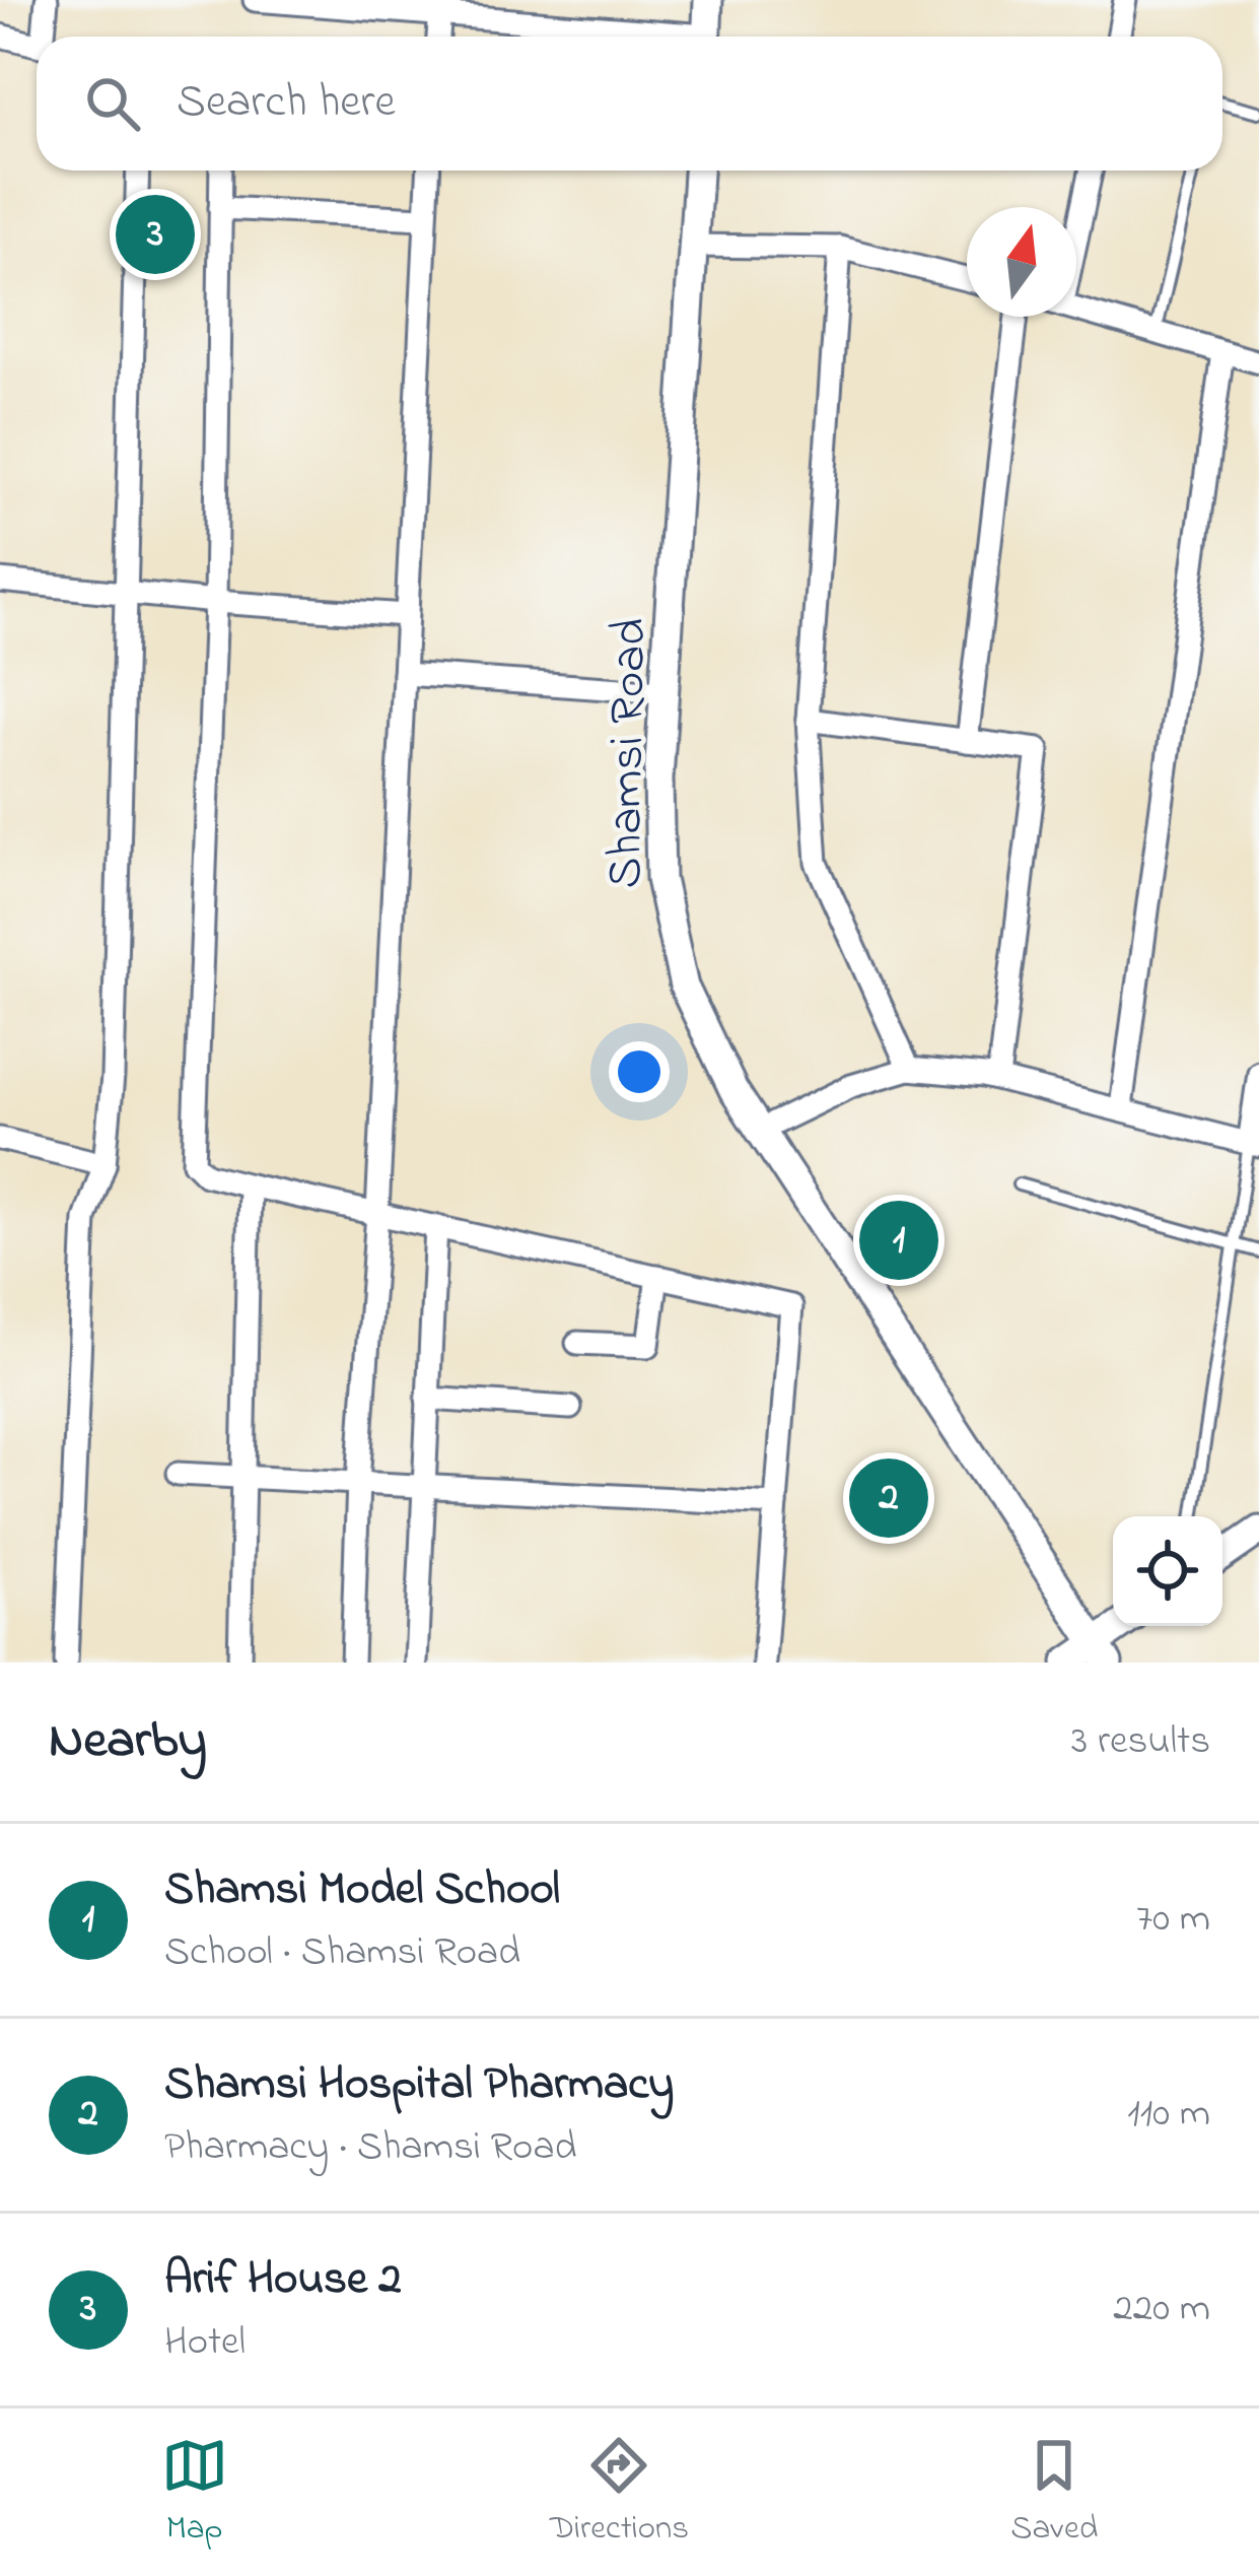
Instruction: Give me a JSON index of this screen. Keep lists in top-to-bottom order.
{
  "streets": {
    "street": ["Shamsi Road"]
  },
  "north": "top",
  "page": {
    "search": "Search here",
    "pins": ["3", "1", "2"],
    "heading": ["Nearby", "3 results"],
    "list": [
      {
        "mark": "1",
        "name": "Shamsi Model School",
        "note": "School · Shamsi Road",
        "value": "70 m"
      },
      {
        "mark": "2",
        "name": "Shamsi Hospital Pharmacy",
        "note": "Pharmacy · Shamsi Road",
        "value": "110 m"
      },
      {
        "mark": "3",
        "name": "Arif House 2",
        "note": "Hotel",
        "value": "220 m"
      }
    ],
    "nav": ["Map", "Directions", "Saved"]
  }
}
